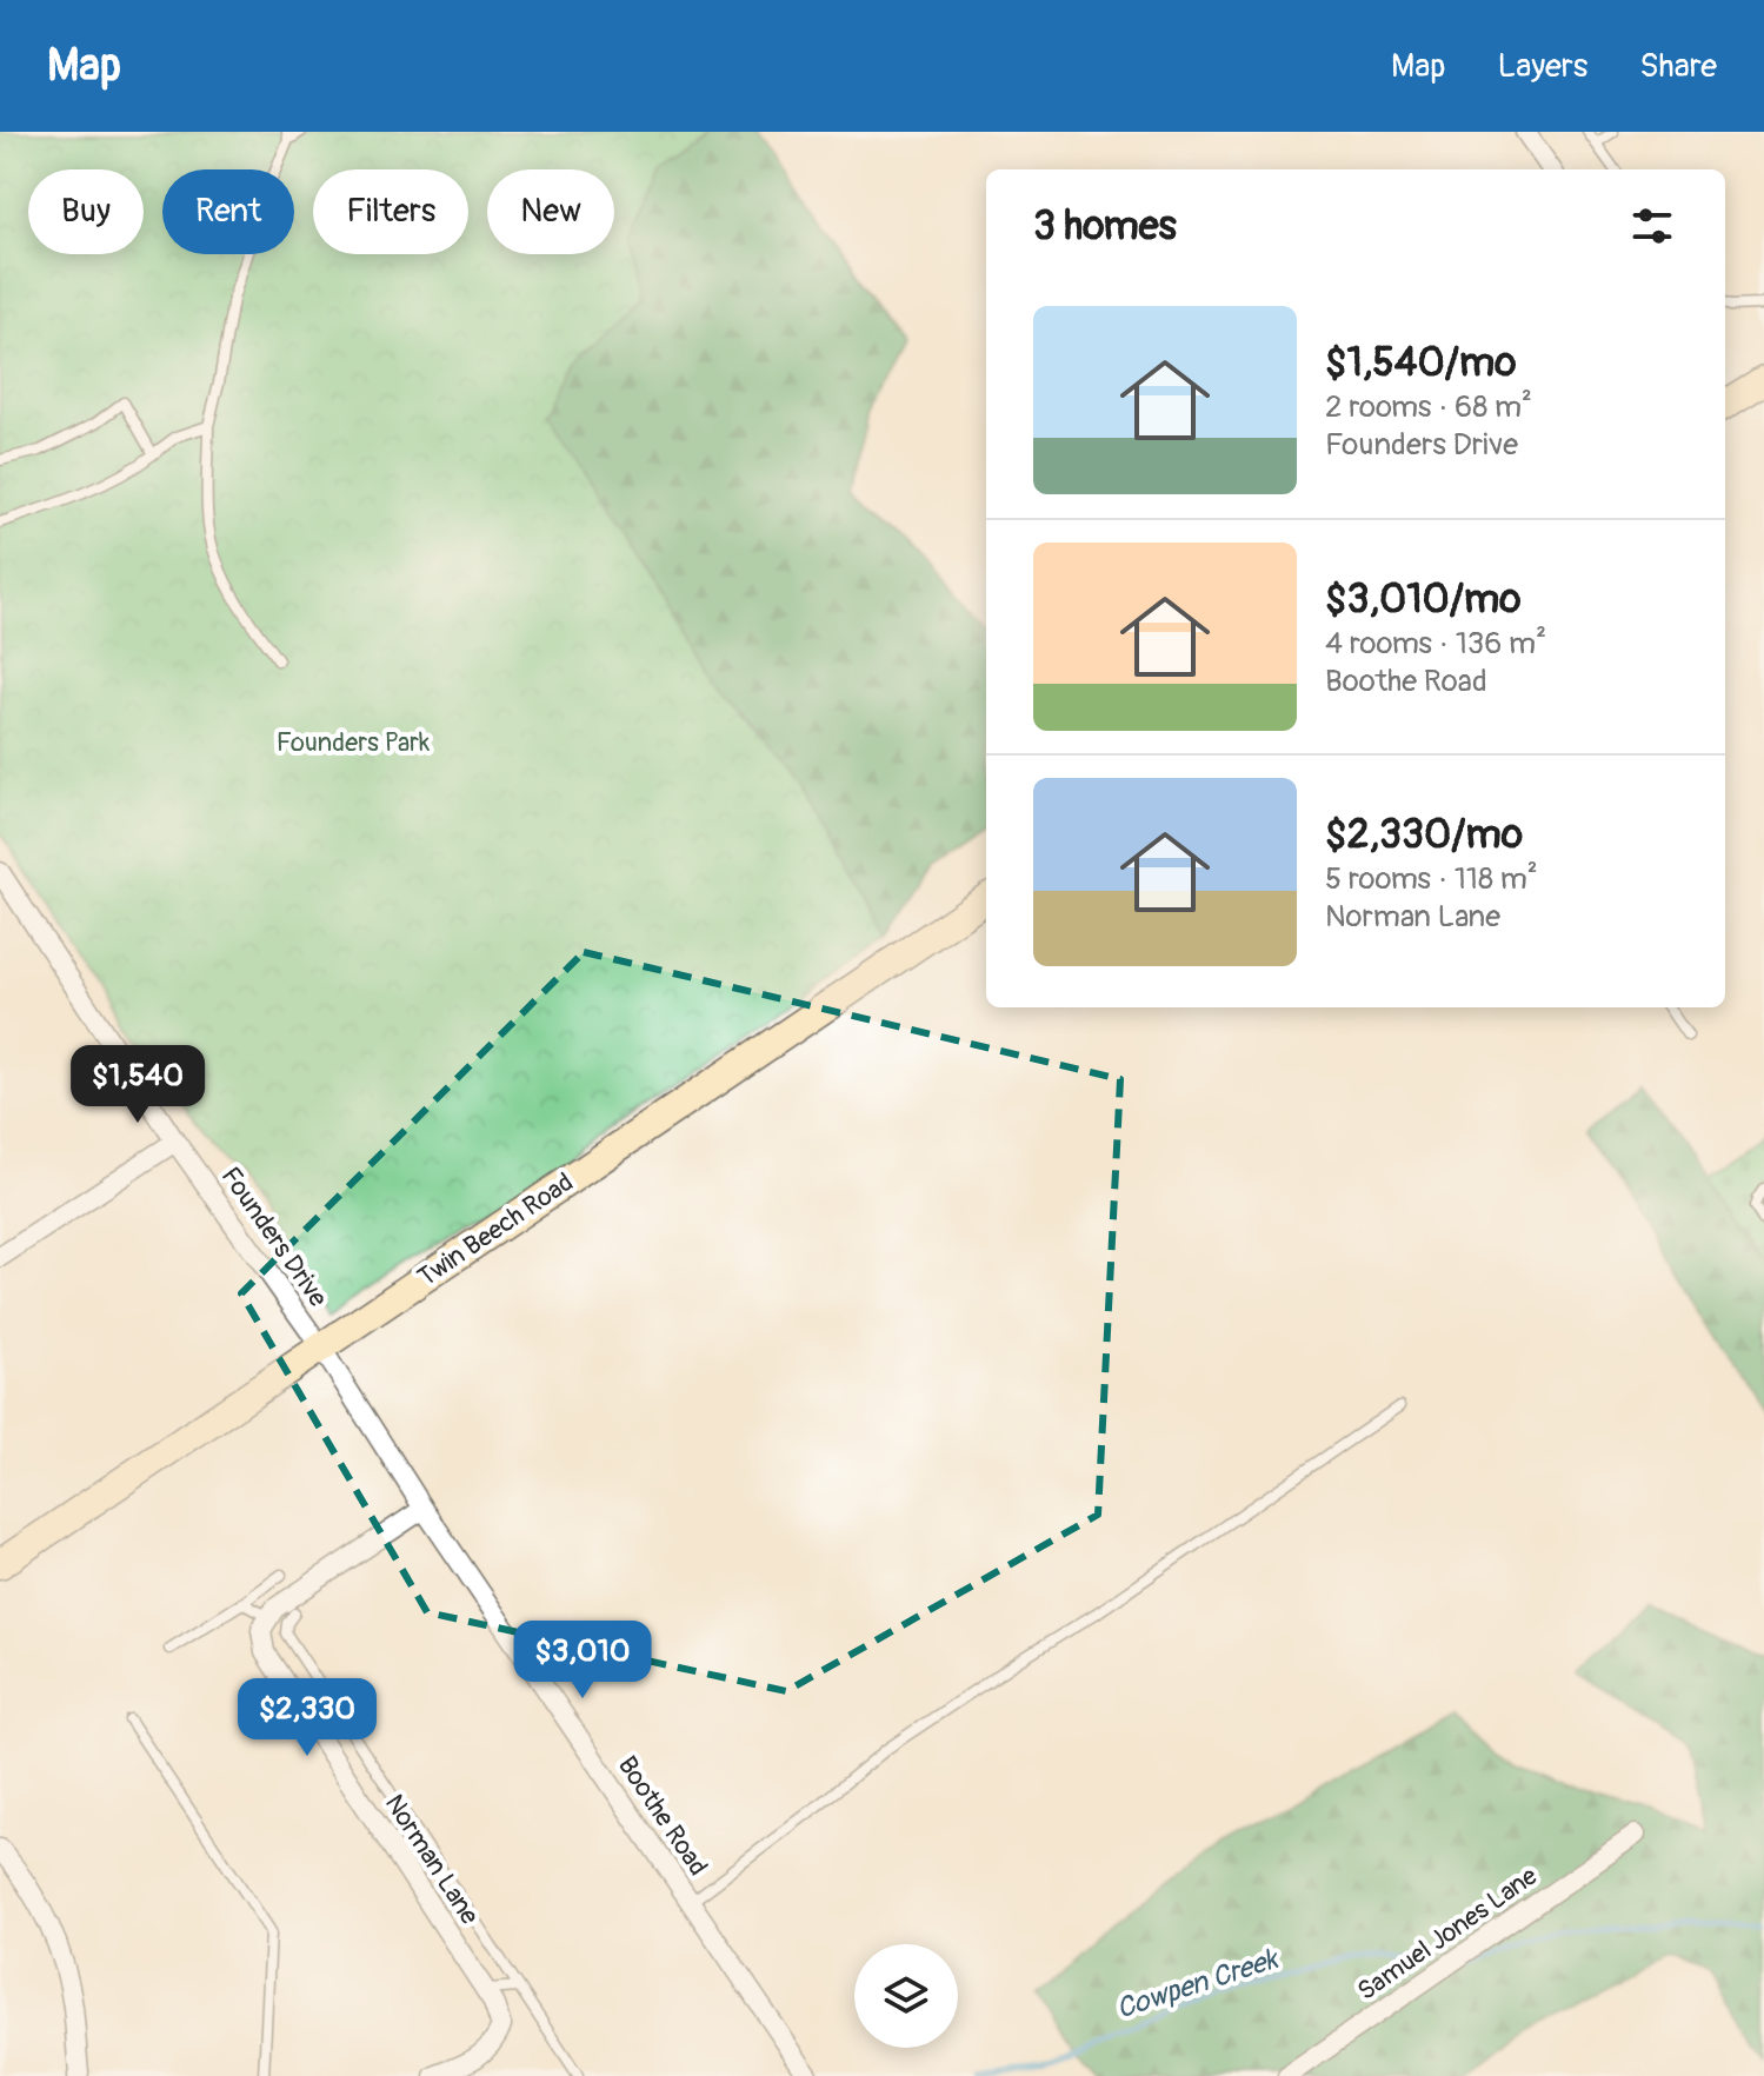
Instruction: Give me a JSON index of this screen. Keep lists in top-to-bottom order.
{
  "streets": {
    "street": [
      "Twin Beech Road",
      "Founders Drive",
      "Boothe Road",
      "Norman Lane",
      "Samuel Jones Lane"
    ]
  },
  "crossings": [
    ["Twin Beech Road", "Founders Drive"],
    ["Twin Beech Road", "Boothe Road"],
    ["Founders Drive", "Boothe Road"]
  ],
  "water": ["Cowpen Creek"],
  "parks": ["Founders Park"],
  "page": {
    "header": "Map",
    "nav": ["Map", "Layers", "Share"],
    "chip": [
      "Buy",
      "Rent",
      "Filters",
      "New"
    ],
    "heading": "3 homes",
    "list": [
      {
        "name": "$1,540/mo",
        "note": "2 rooms · 68 m² · Founders Drive"
      },
      {
        "name": "$3,010/mo",
        "note": "4 rooms · 136 m² · Boothe Road"
      },
      {
        "name": "$2,330/mo",
        "note": "5 rooms · 118 m² · Norman Lane"
      }
    ],
    "price": ["$1,540", "$3,010", "$2,330"]
  }
}
